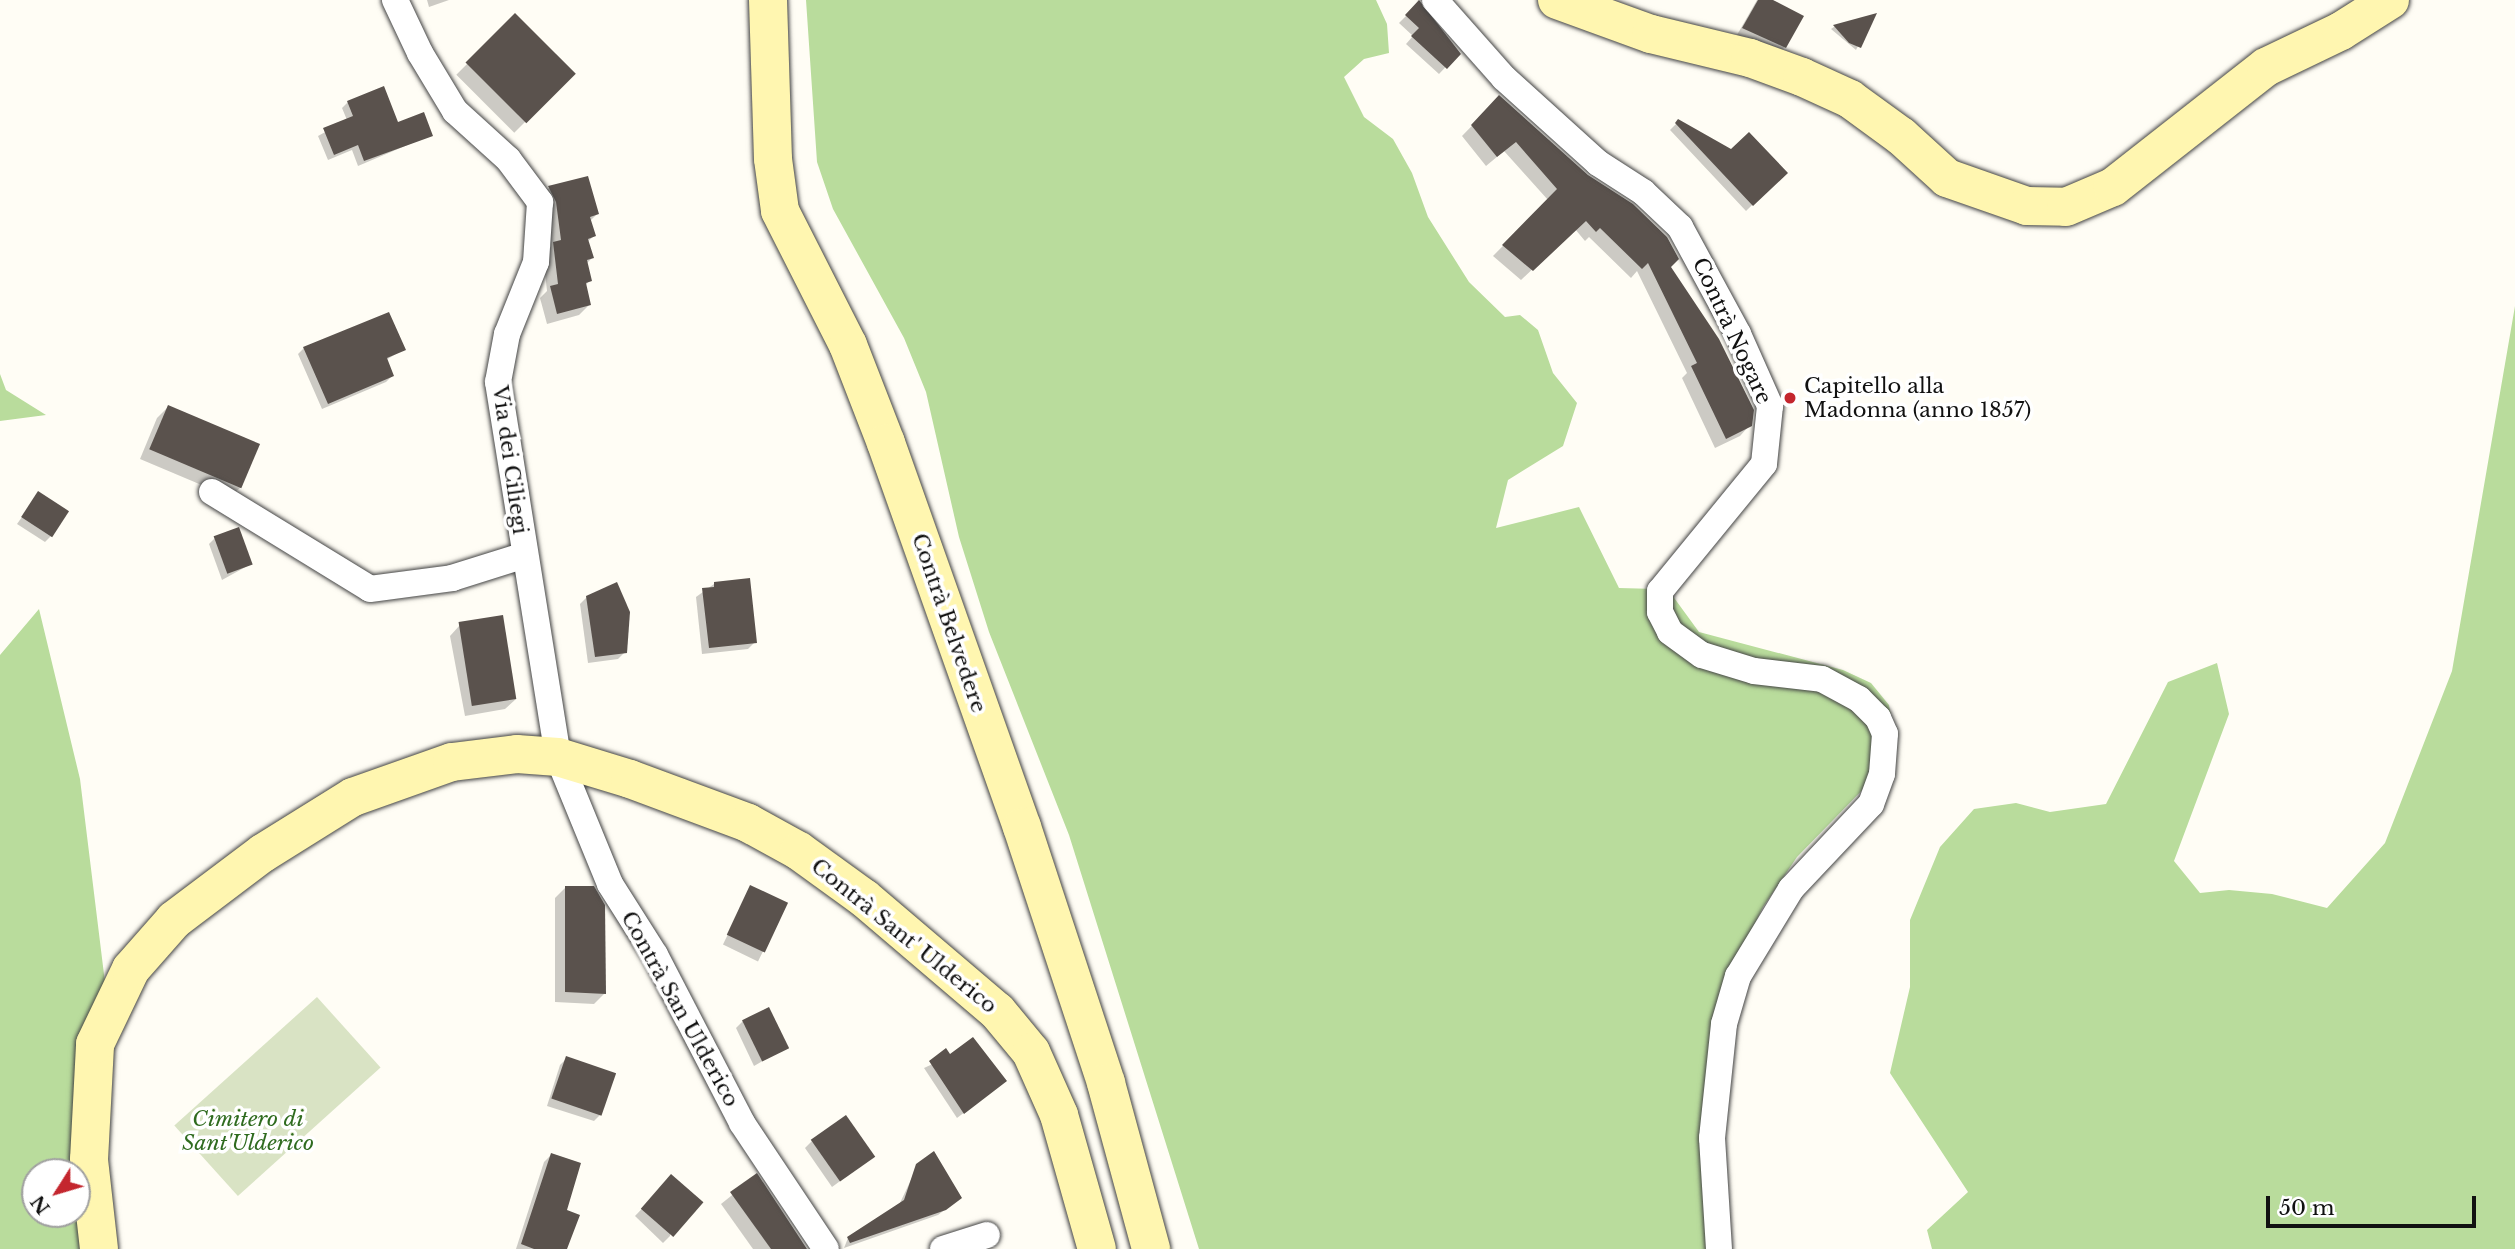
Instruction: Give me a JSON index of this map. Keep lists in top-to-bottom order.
{
  "streets": {
    "street": [
      "Contrà Nogare",
      "Via dei Ciliegi",
      "Contrà Belvedere",
      "Contrà Sant' Ulderico",
      "Contrà San Ulderico"
    ]
  },
  "crossings": [
    ["Via dei Ciliegi", "Contrà Sant' Ulderico"],
    ["Via dei Ciliegi", "Contrà San Ulderico"],
    ["Contrà Sant' Ulderico", "Contrà San Ulderico"]
  ],
  "parks": ["Cimitero di Sant'Ulderico"],
  "places": ["Capitello alla Madonna (anno 1857)"],
  "scale_bar": "50 m",
  "north": "bottom left"
}
